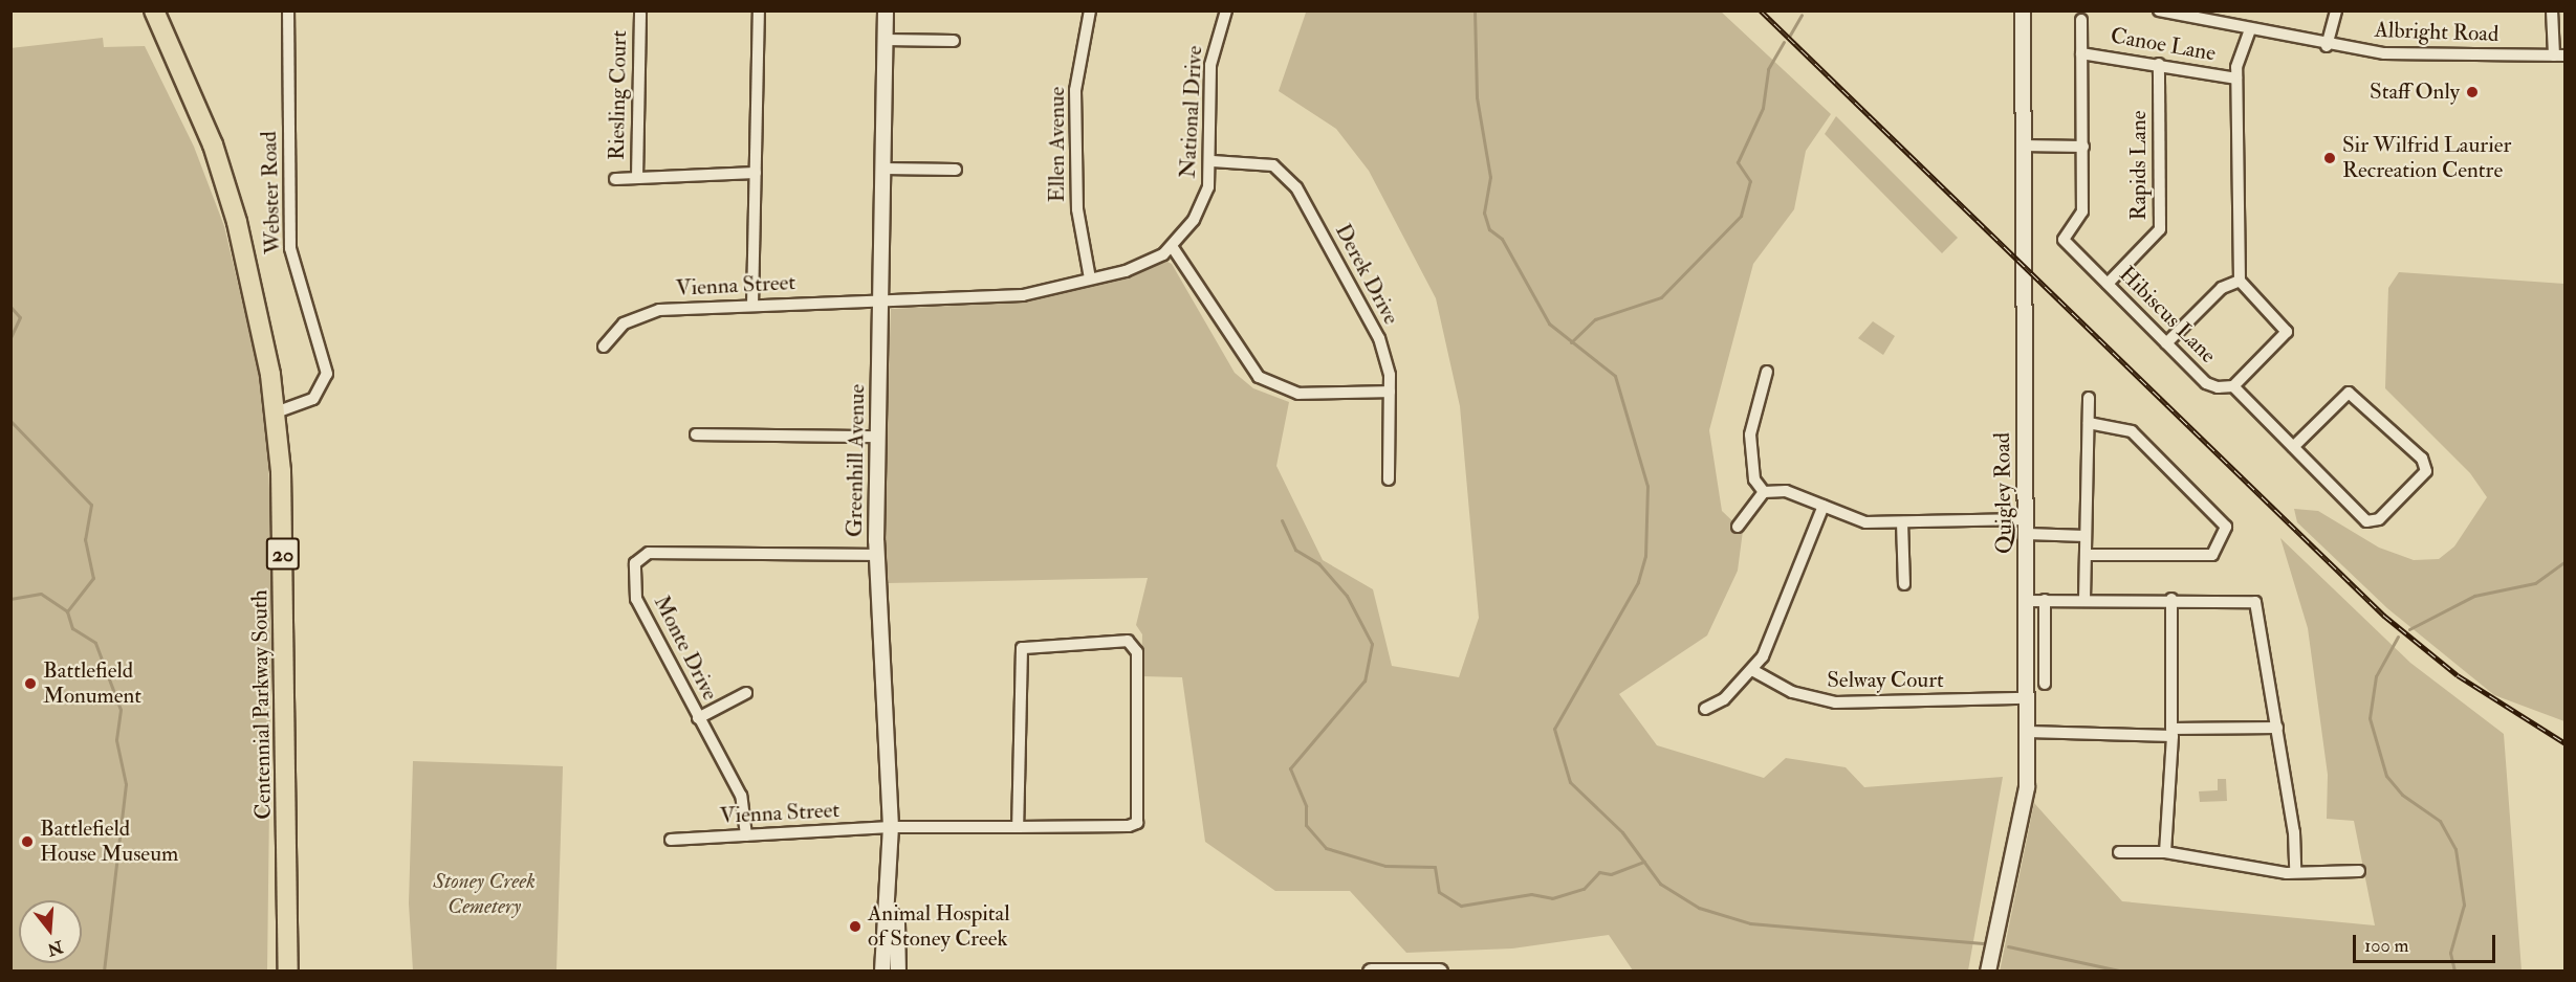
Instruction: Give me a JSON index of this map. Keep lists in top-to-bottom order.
{
  "streets": {
    "main road": ["20", "Centennial Parkway South"],
    "street": [
      "Albright Road",
      "Canoe Lane",
      "Riesling Court",
      "National Drive",
      "Ellen Avenue",
      "Rapids Lane",
      "Webster Road",
      "Derek Drive",
      "Vienna Street",
      "Hibiscus Lane",
      "Greenhill Avenue",
      "Quigley Road",
      "Monte Drive",
      "Selway Court"
    ]
  },
  "crossings": [
    ["Canoe Lane", "Rapids Lane"],
    ["Canoe Lane", "Hibiscus Lane"],
    ["National Drive", "Ellen Avenue"],
    ["National Drive", "Derek Drive"],
    ["National Drive", "Vienna Street"],
    ["National Drive", "Greenhill Avenue"],
    ["Rapids Lane", "Hibiscus Lane"],
    ["Webster Road", "Centennial Parkway South"],
    ["Vienna Street", "Greenhill Avenue"],
    ["Vienna Street", "Monte Drive"],
    ["Greenhill Avenue", "Monte Drive"],
    ["Quigley Road", "Selway Court"]
  ],
  "parks": ["Stoney Creek Cemetery"],
  "places": [
    "Staff Only",
    "Sir Wilfrid Laurier Recreation Centre",
    "Battlefield Monument",
    "Battlefield House Museum",
    "Animal Hospital of Stoney Creek"
  ],
  "scale_bar": "100 m",
  "north": "bottom"
}
